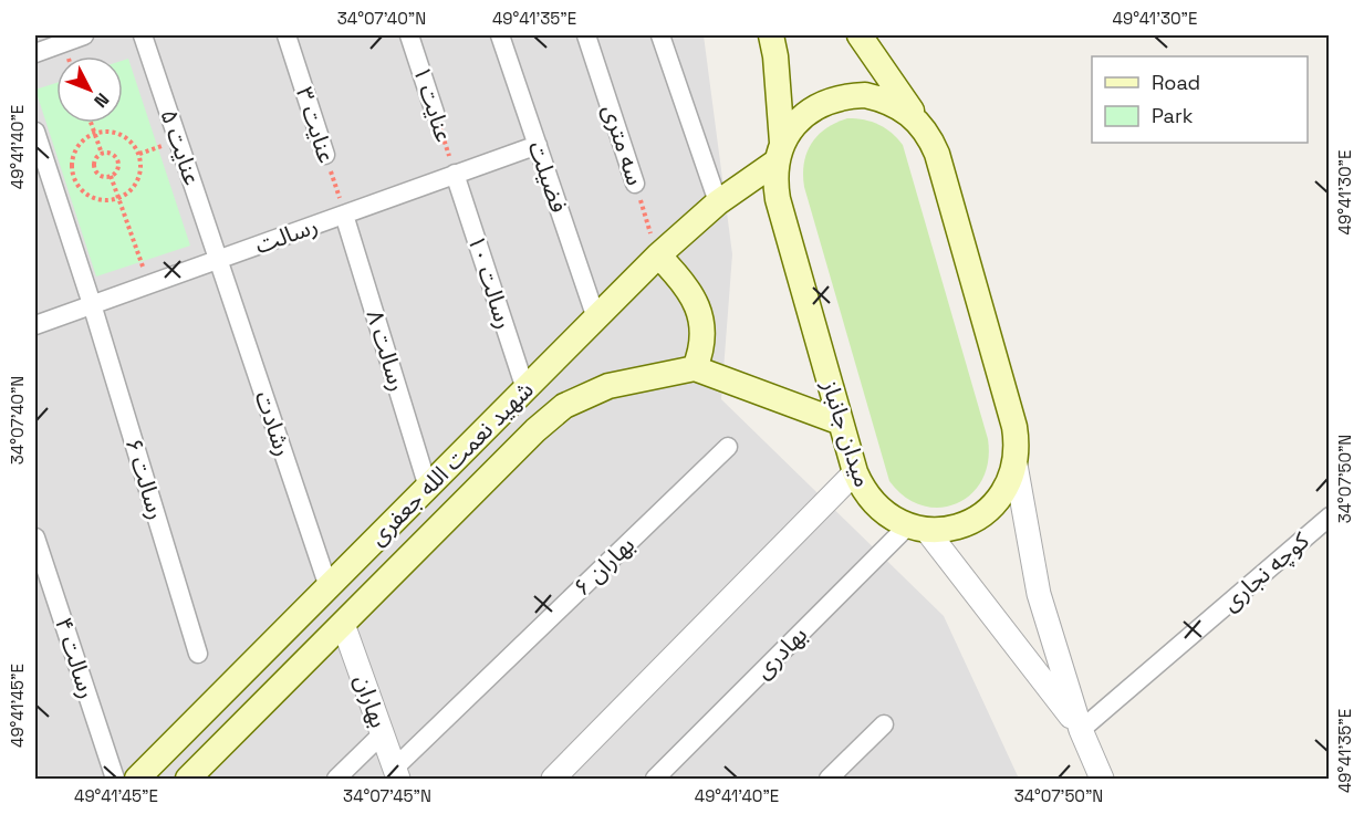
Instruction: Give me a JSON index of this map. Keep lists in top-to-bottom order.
{
  "streets": {
    "main road": ["میدان جانباز", "شهید نعمت الله جعفری"],
    "street": [
      "عنایت ۱",
      "عنایت ۳",
      "سه متری",
      "عنایت ۵",
      "فضیلت",
      "رسالت",
      "رسالت ۱۰",
      "رسالت ۸",
      "رشادت",
      "رسالت ۶",
      "بهاران ۶",
      "کوچه نجاری",
      "بهادری",
      "رسالت ۴",
      "بهاران"
    ]
  },
  "crossings": [
    ["عنایت ۱", "رسالت"],
    ["عنایت ۱", "رسالت ۱۰"],
    ["عنایت ۳", "رسالت"],
    ["عنایت ۳", "رسالت ۸"],
    ["سه متری", "شهید نعمت الله جعفری"],
    ["عنایت ۵", "رسالت"],
    ["عنایت ۵", "رشادت"],
    ["فضیلت", "رسالت"],
    ["فضیلت", "شهید نعمت الله جعفری"],
    ["رسالت", "رسالت ۱۰"],
    ["رسالت", "رسالت ۸"],
    ["رسالت", "رشادت"],
    ["رسالت", "رسالت ۶"],
    ["رسالت ۱۰", "شهید نعمت الله جعفری"],
    ["رسالت ۸", "شهید نعمت الله جعفری"],
    ["رشادت", "شهید نعمت الله جعفری"],
    ["میدان جانباز", "شهید نعمت الله جعفری"],
    ["میدان جانباز", "بهادری"],
    ["شهید نعمت الله جعفری", "بهاران"],
    ["بهاران ۶", "بهاران"]
  ],
  "legend": ["Road", "Park"],
  "north": "bottom right",
  "coordinates": [
    "34°07'40\"N",
    "49°41'35\"E",
    "49°41'30\"E",
    "49°41'40\"E",
    "34°07'50\"N",
    "49°41'45\"E",
    "34°07'45\"N"
  ]
}
